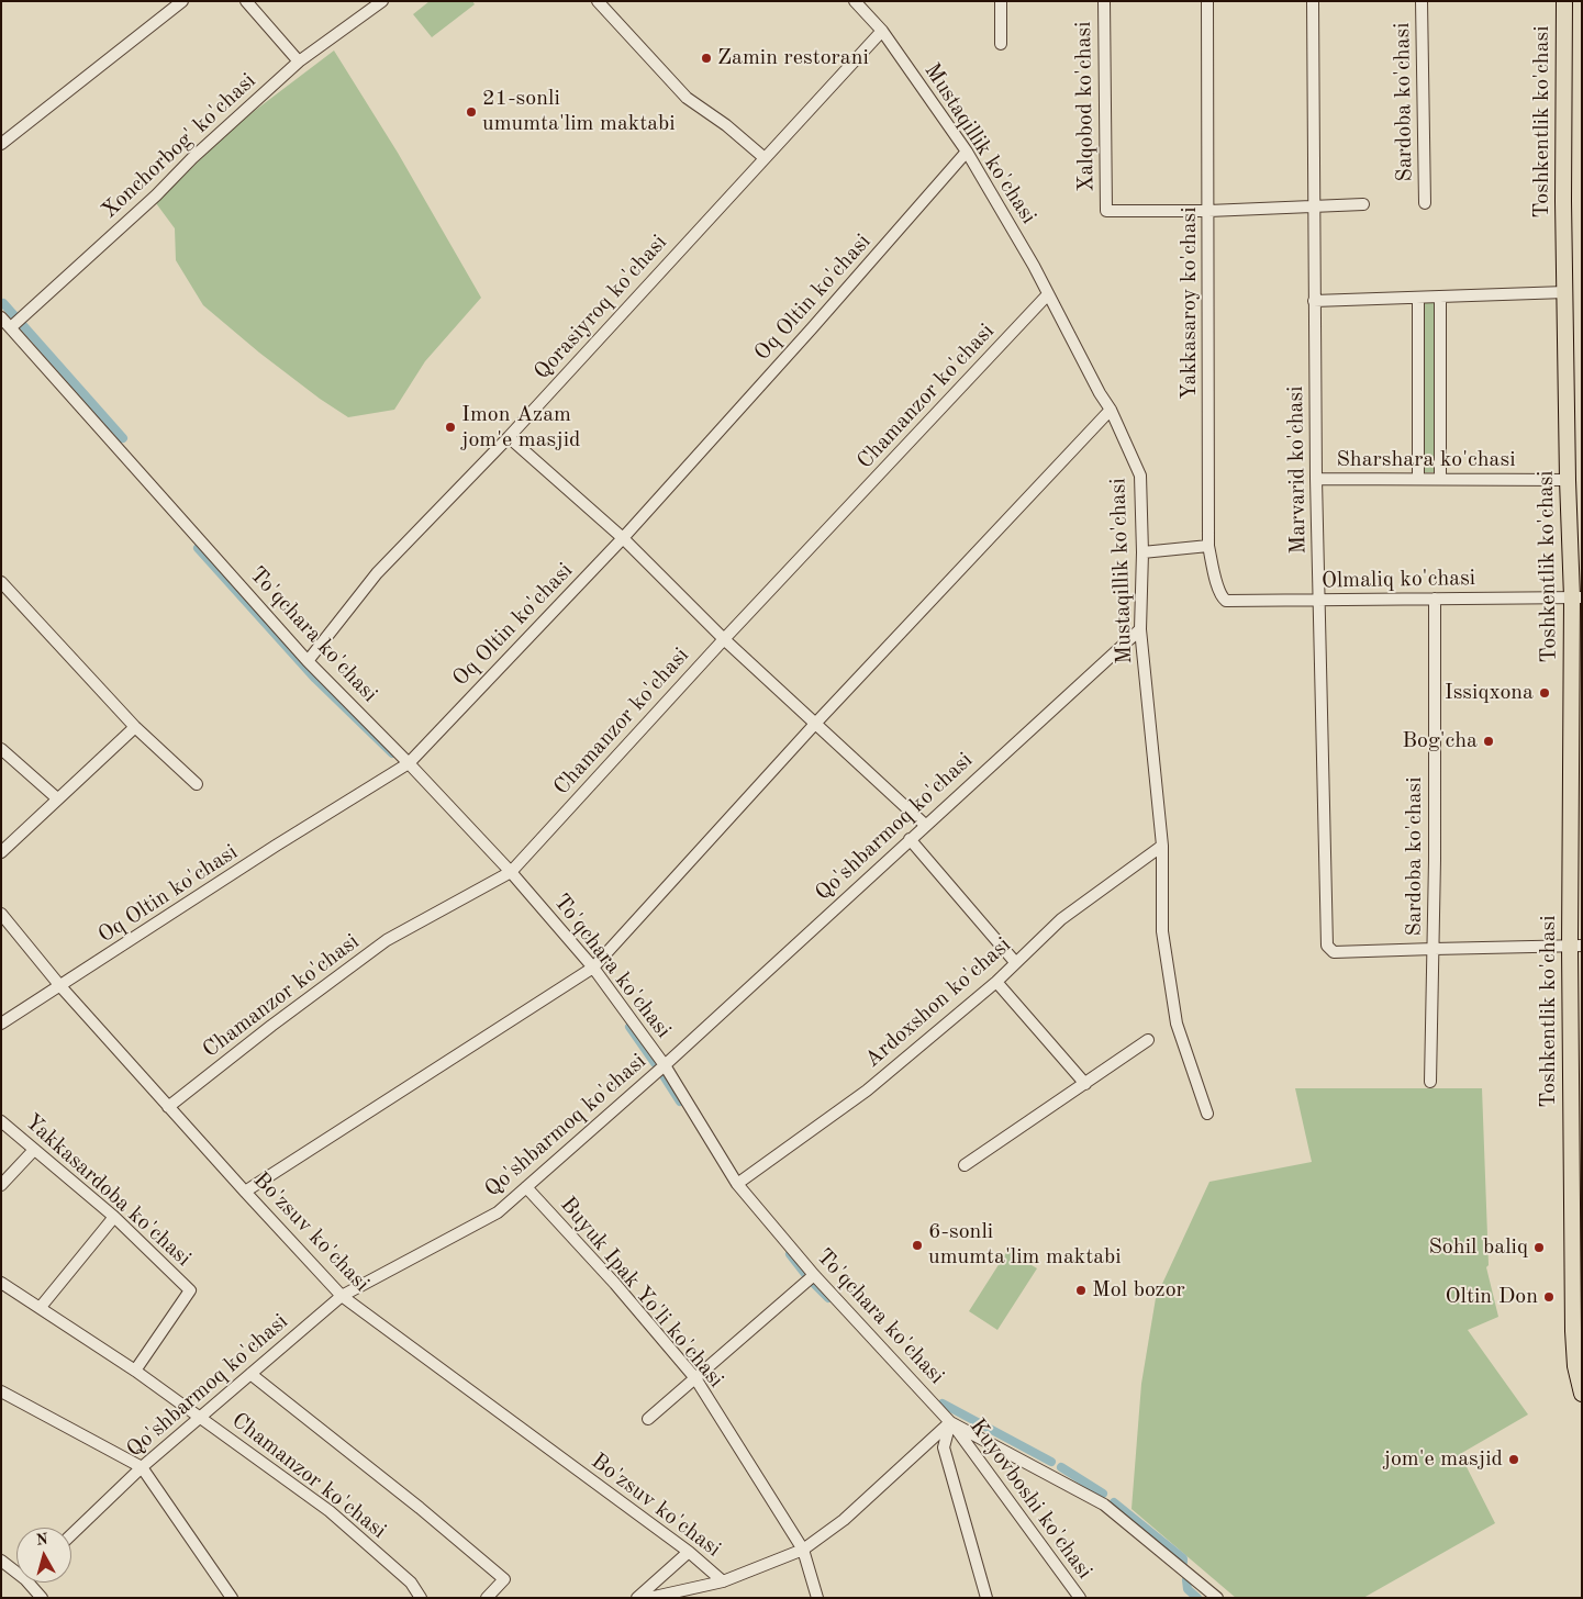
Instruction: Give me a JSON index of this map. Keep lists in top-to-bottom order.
{
  "streets": {
    "main road": ["Toshkentlik ko'chasi"],
    "street": [
      "Sardoba ko'chasi",
      "Xalqobod ko'chasi",
      "Mustaqillik ko'chasi",
      "Xonchorbog' ko'chasi",
      "Oq Oltin ko'chasi",
      "Yakkasaroy ko'chasi",
      "Qorasiyroq ko'chasi",
      "Chamanzor ko'chasi",
      "Sharshara ko'chasi",
      "Marvarid ko'chasi",
      "Olmaliq ko'chasi",
      "To'qchara ko'chasi",
      "Qo'shbarmoq ko'chasi",
      "Ardoxshon ko'chasi",
      "Yakkasardoba ko'chasi",
      "Bo'zsuv ko'chasi",
      "Buyuk Ipak Yo'li ko'chasi",
      "Kuyovboshi ko'chasi"
    ]
  },
  "crossings": [
    ["Sardoba ko'chasi", "Marvarid ko'chasi"],
    ["Sardoba ko'chasi", "Olmaliq ko'chasi"],
    ["Xalqobod ko'chasi", "Yakkasaroy ko'chasi"],
    ["Toshkentlik ko'chasi", "Sharshara ko'chasi"],
    ["Toshkentlik ko'chasi", "Olmaliq ko'chasi"],
    ["Mustaqillik ko'chasi", "Oq Oltin ko'chasi"],
    ["Mustaqillik ko'chasi", "Qorasiyroq ko'chasi"],
    ["Mustaqillik ko'chasi", "Chamanzor ko'chasi"],
    ["Mustaqillik ko'chasi", "Qo'shbarmoq ko'chasi"],
    ["Mustaqillik ko'chasi", "Ardoxshon ko'chasi"],
    ["Xonchorbog' ko'chasi", "To'qchara ko'chasi"],
    ["Oq Oltin ko'chasi", "To'qchara ko'chasi"],
    ["Oq Oltin ko'chasi", "Bo'zsuv ko'chasi"],
    ["Yakkasaroy ko'chasi", "Olmaliq ko'chasi"],
    ["Qorasiyroq ko'chasi", "To'qchara ko'chasi"],
    ["Chamanzor ko'chasi", "To'qchara ko'chasi"],
    ["Chamanzor ko'chasi", "Qo'shbarmoq ko'chasi"],
    ["Chamanzor ko'chasi", "Yakkasardoba ko'chasi"],
    ["Chamanzor ko'chasi", "Bo'zsuv ko'chasi"],
    ["Sharshara ko'chasi", "Marvarid ko'chasi"],
    ["Marvarid ko'chasi", "Olmaliq ko'chasi"],
    ["To'qchara ko'chasi", "Qo'shbarmoq ko'chasi"],
    ["To'qchara ko'chasi", "Ardoxshon ko'chasi"],
    ["To'qchara ko'chasi", "Kuyovboshi ko'chasi"],
    ["Qo'shbarmoq ko'chasi", "Bo'zsuv ko'chasi"],
    ["Qo'shbarmoq ko'chasi", "Buyuk Ipak Yo'li ko'chasi"]
  ],
  "places": [
    "Zamin restorani",
    "21-sonli umumta'lim maktabi",
    "Imon Azam jom'e masjid",
    "Issiqxona",
    "Bog'cha",
    "6-sonli umumta'lim maktabi",
    "Sohil baliq",
    "Mol bozor",
    "Oltin Don",
    "jom'e masjid"
  ],
  "north": "top"
}
